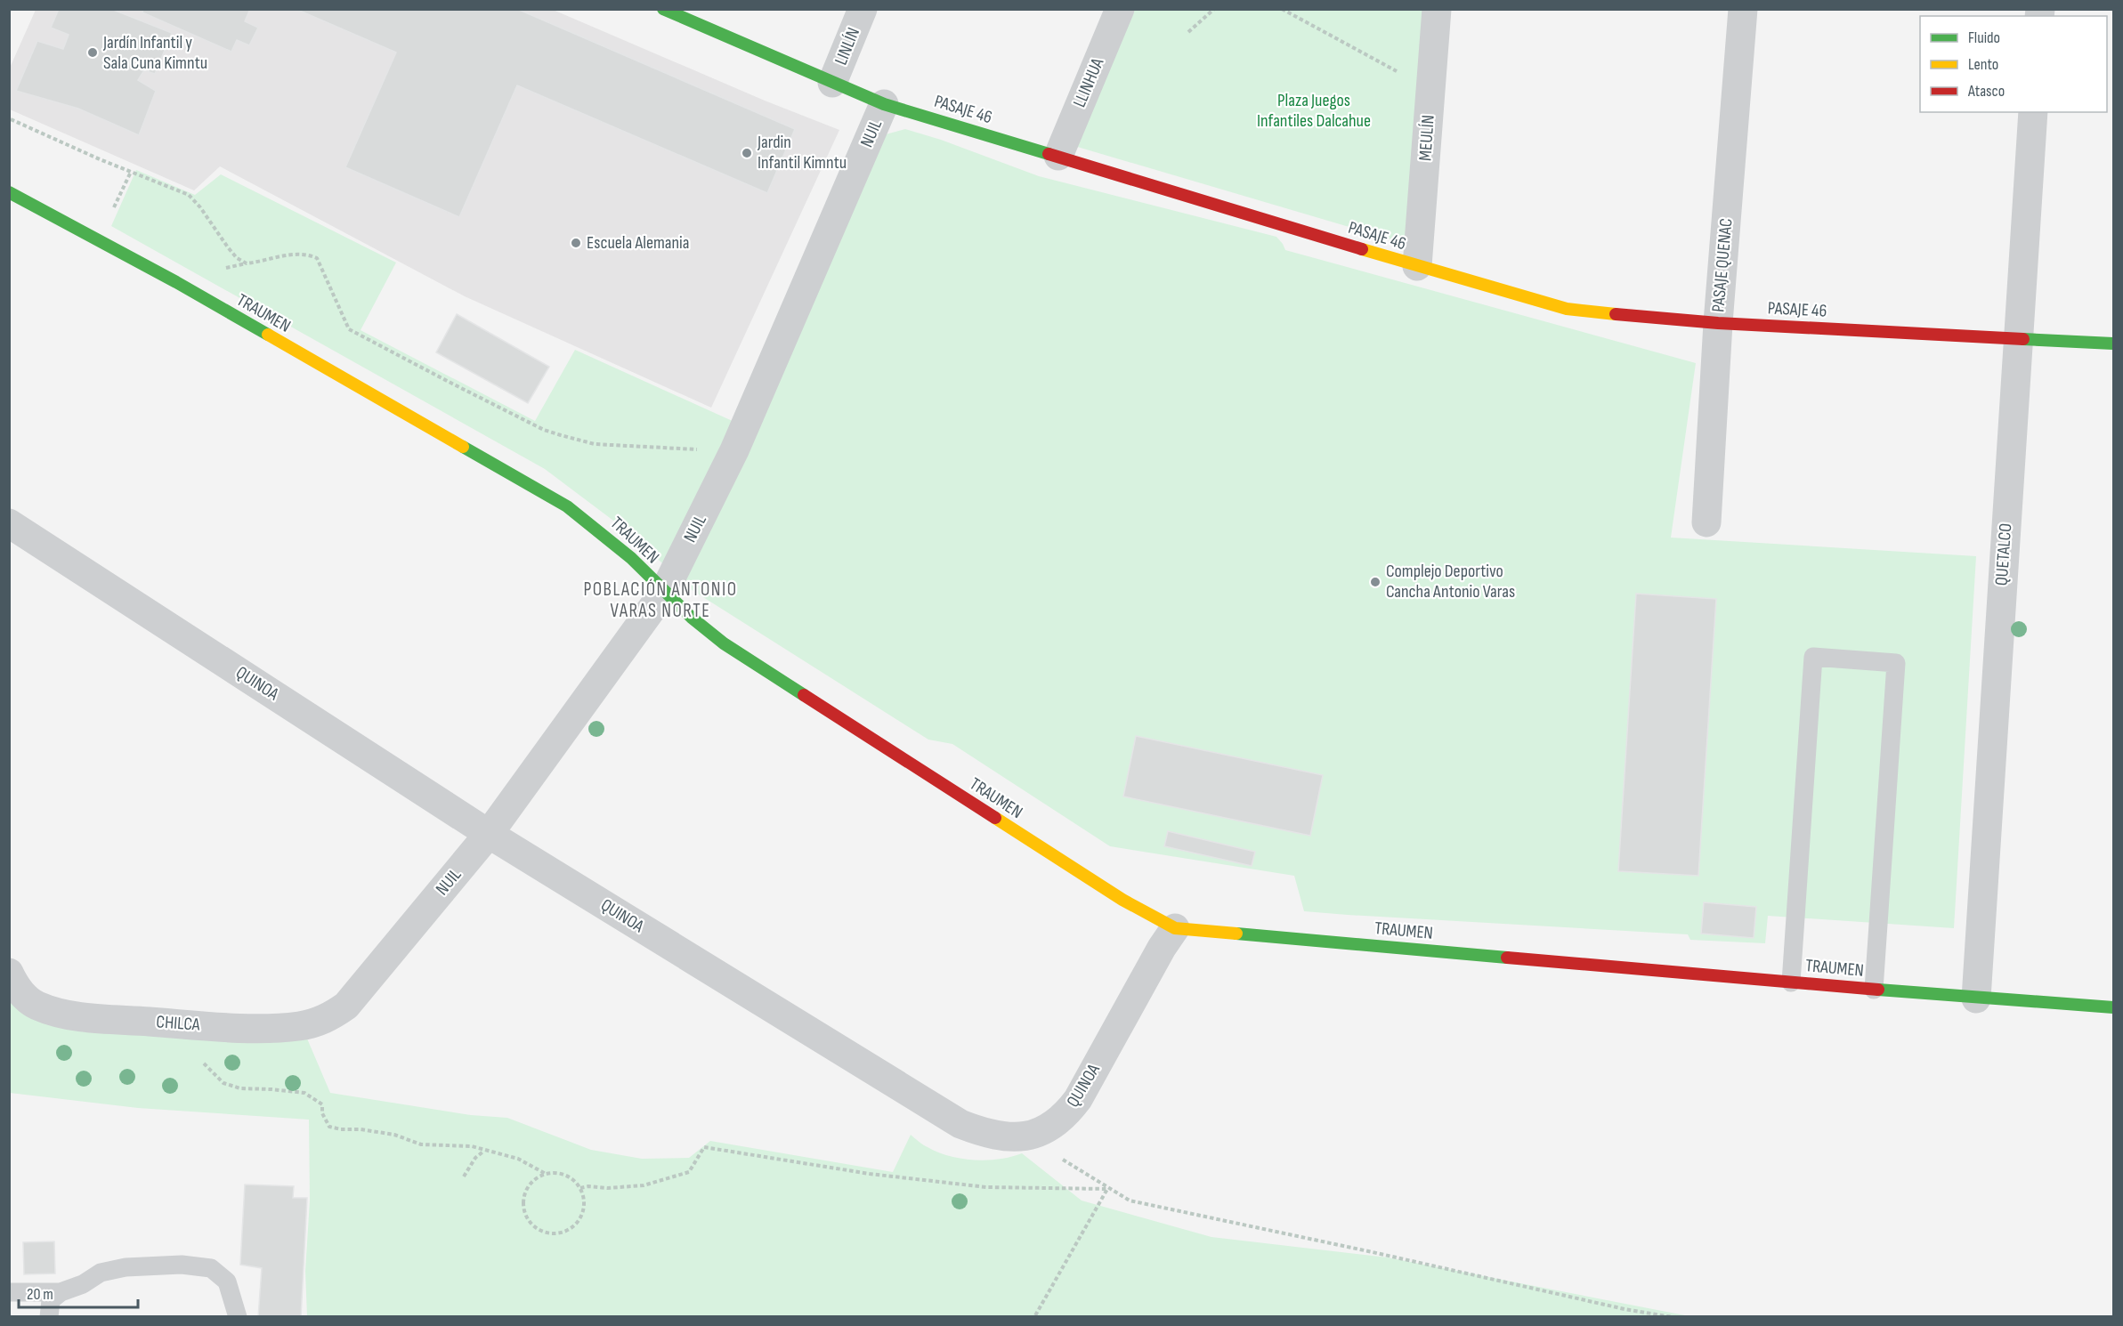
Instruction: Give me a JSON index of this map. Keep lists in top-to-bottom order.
{
  "streets": {
    "street": [
      "LINLÍN",
      "LLINHUA",
      "PASAJE 46",
      "NUIL",
      "MEULÍN",
      "PASAJE QUENAC",
      "TRAUMEN",
      "QUETALCO",
      "QUINOA",
      "CHILCA"
    ]
  },
  "crossings": [
    ["LINLÍN", "PASAJE 46"],
    ["LLINHUA", "PASAJE 46"],
    ["PASAJE 46", "NUIL"],
    ["PASAJE 46", "MEULÍN"],
    ["PASAJE 46", "PASAJE QUENAC"],
    ["PASAJE 46", "QUETALCO"],
    ["NUIL", "TRAUMEN"],
    ["NUIL", "QUINOA"],
    ["NUIL", "CHILCA"],
    ["TRAUMEN", "QUETALCO"],
    ["TRAUMEN", "QUINOA"]
  ],
  "districts": ["POBLACIÓN ANTONIO VARAS NORTE"],
  "parks": ["Plaza Juegos Infantiles Dalcahue"],
  "places": [
    "Jardín Infantil y Sala Cuna Kimntu",
    "Jardin Infantil Kimntu",
    "Escuela Alemania",
    "Complejo Deportivo Cancha Antonio Varas"
  ],
  "legend": ["Fluido", "Lento", "Atasco"],
  "scale_bar": "20 m"
}
